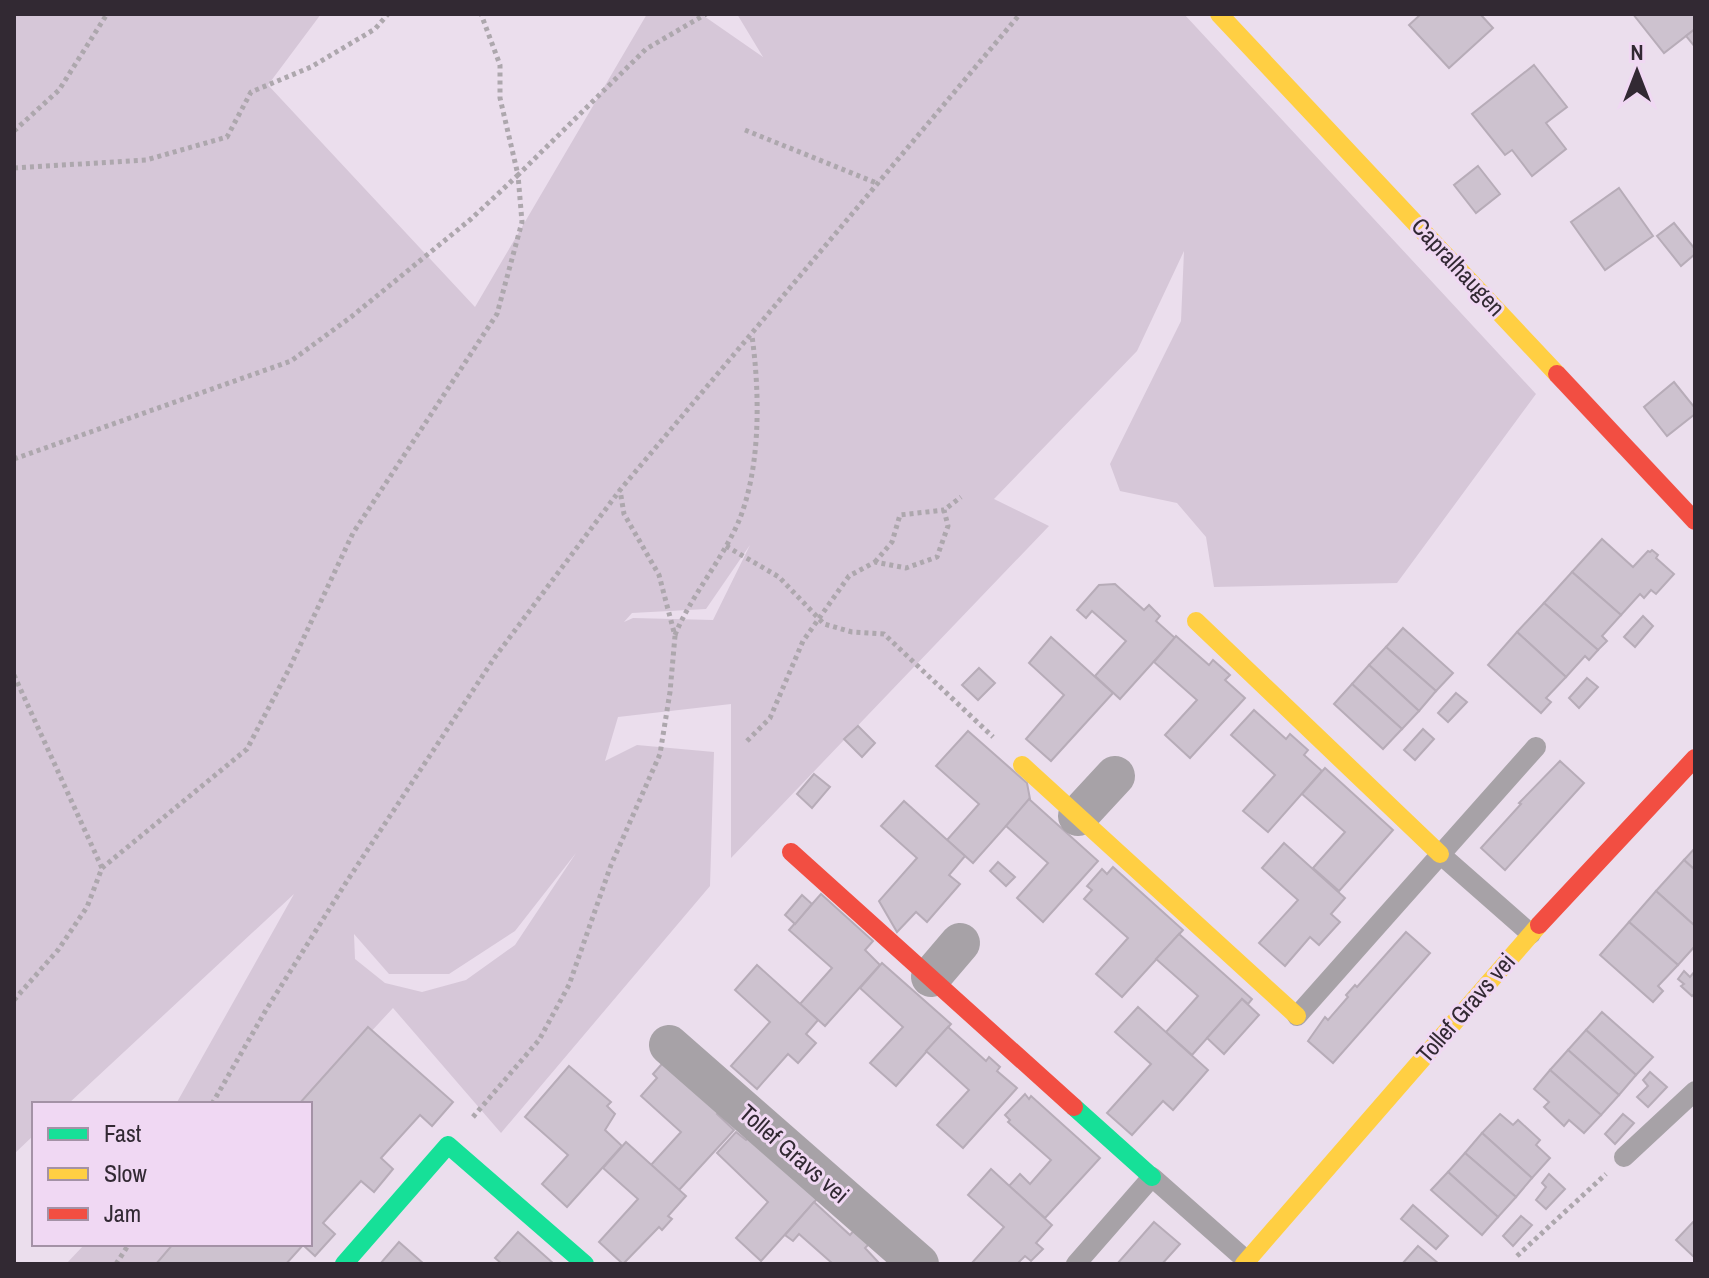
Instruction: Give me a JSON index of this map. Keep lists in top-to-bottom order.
{
  "streets": {
    "street": ["Capralhaugen", "Tollef Gravs vei"]
  },
  "legend": ["Fast", "Slow", "Jam"],
  "north": "top"
}
